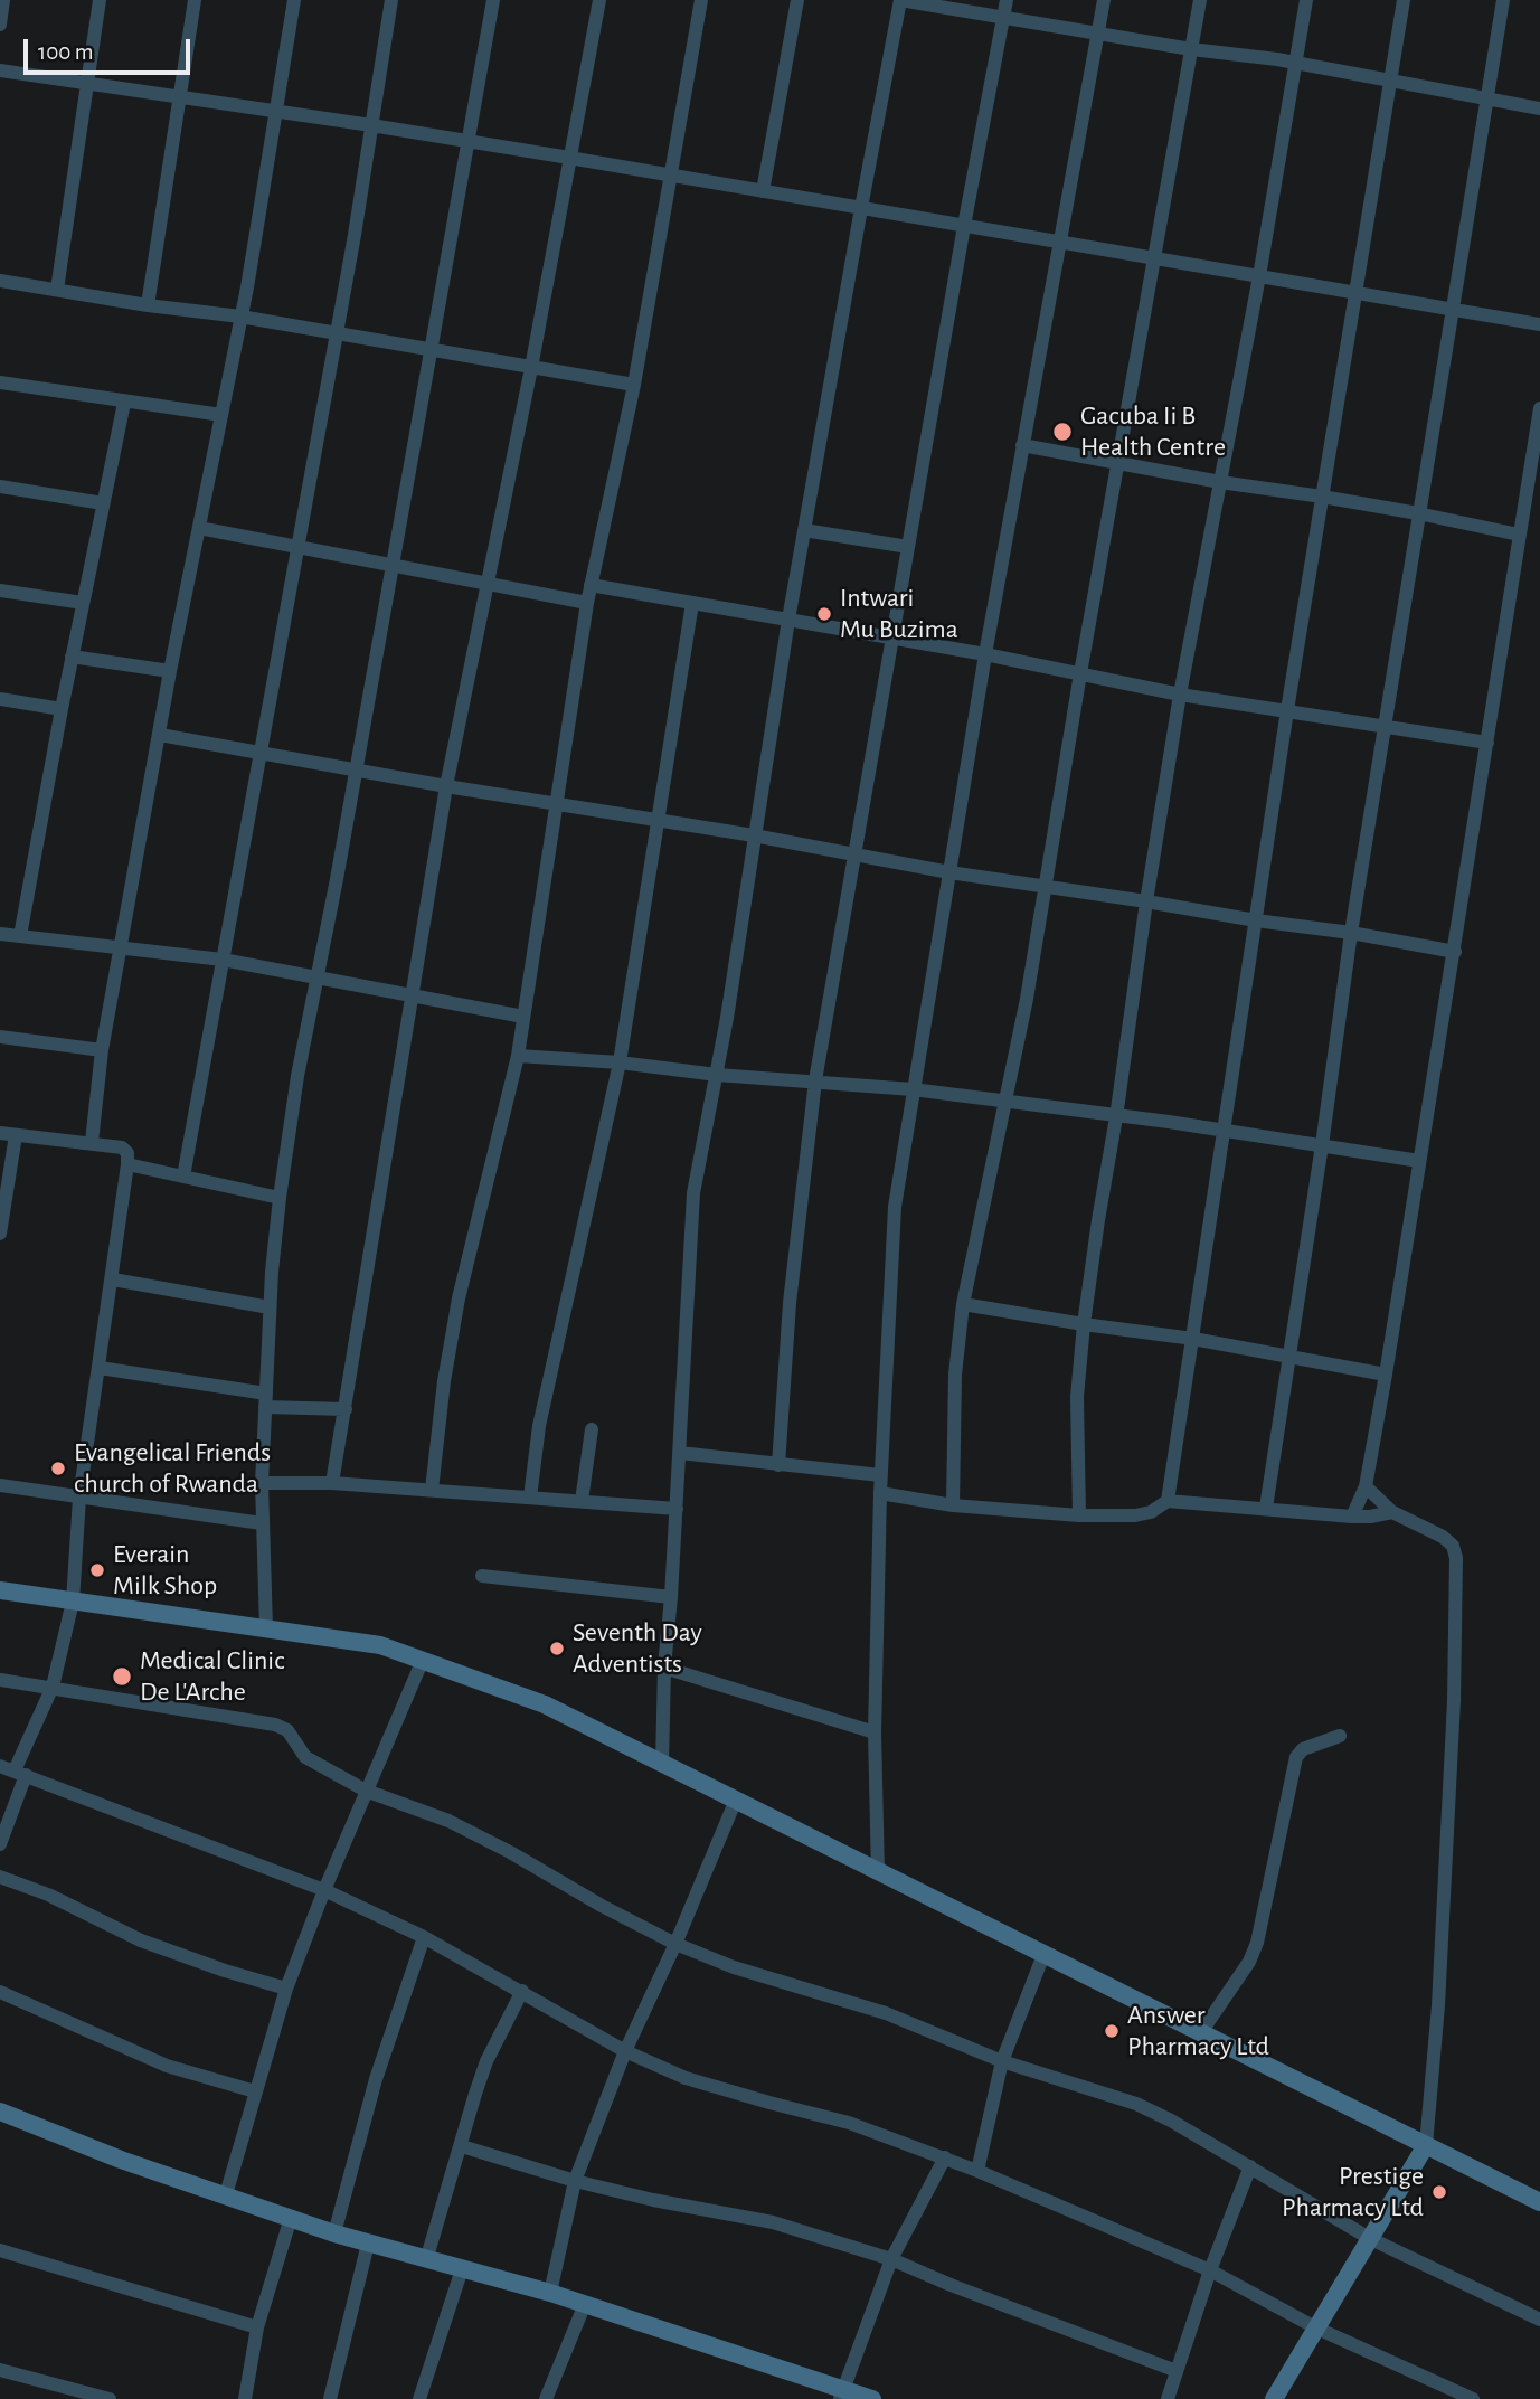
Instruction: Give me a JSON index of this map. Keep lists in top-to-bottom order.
{
  "places": [
    "Gacuba Ii B Health Centre",
    "Intwari Mu Buzima",
    "Evangelical Friends church of Rwanda",
    "Everain Milk Shop",
    "Seventh Day Adventists",
    "Medical Clinic De L'Arche",
    "Answer Pharmacy Ltd",
    "Prestige Pharmacy Ltd"
  ],
  "scale_bar": "100 m"
}
